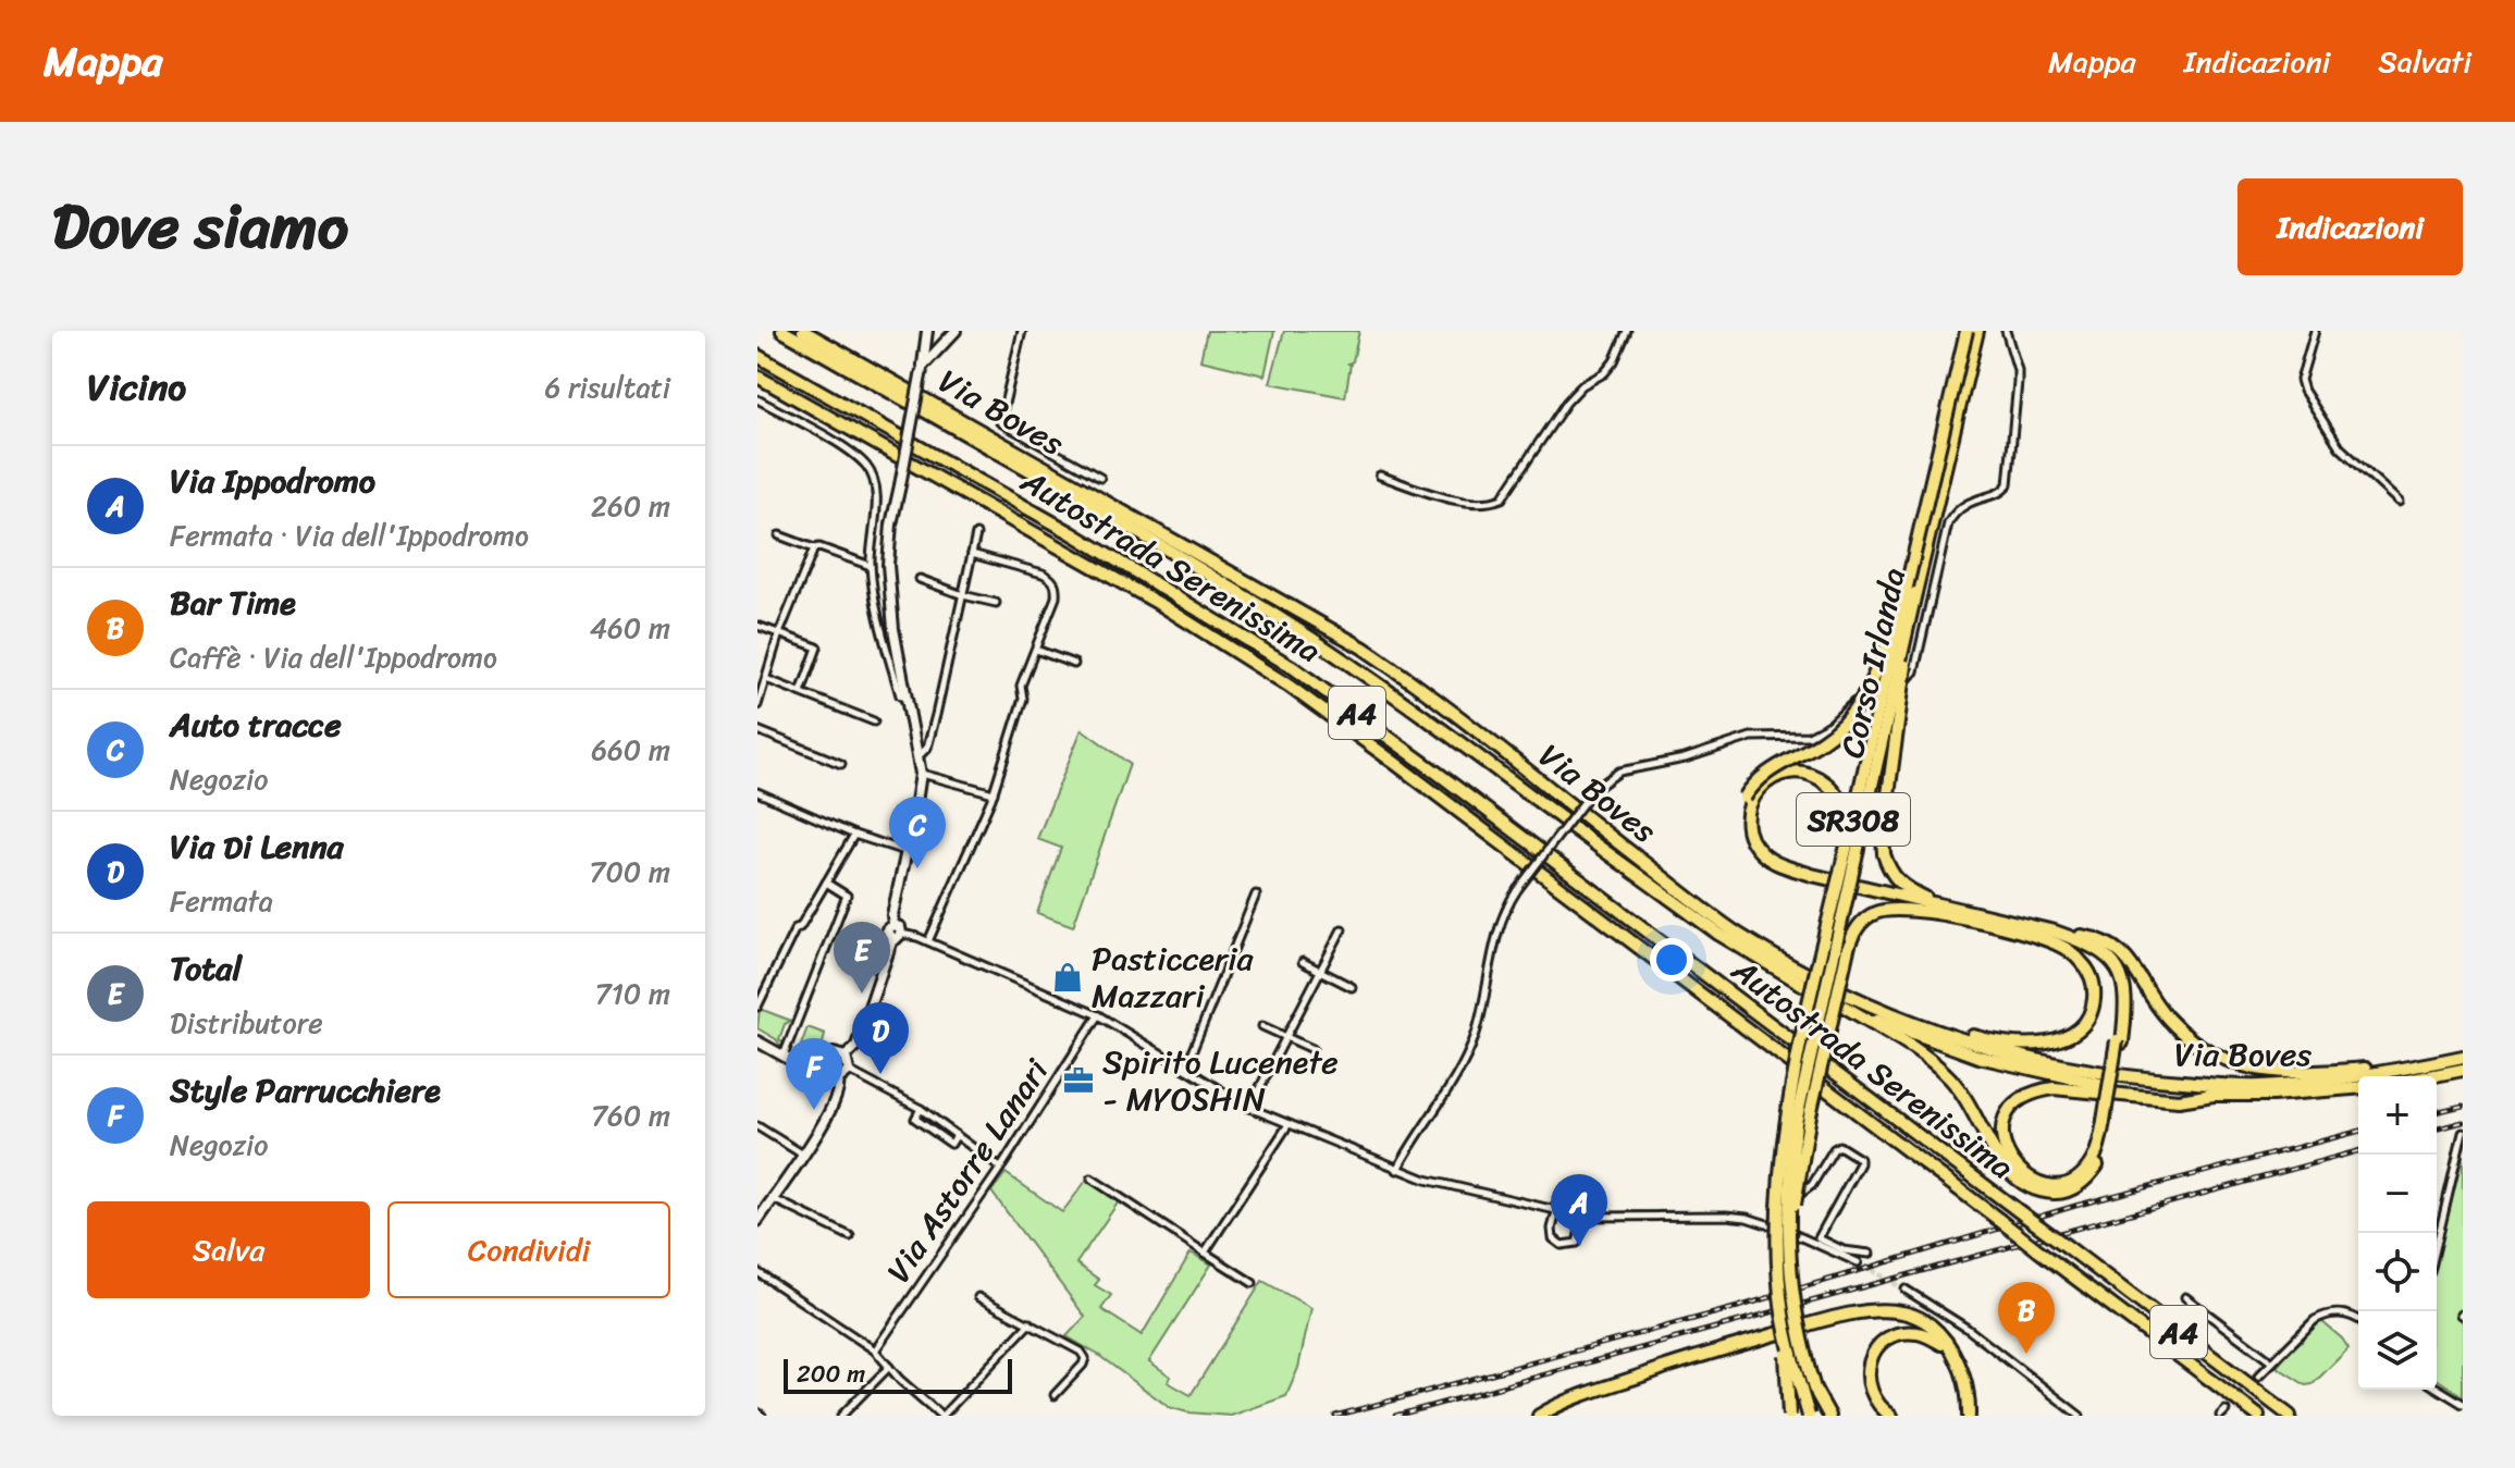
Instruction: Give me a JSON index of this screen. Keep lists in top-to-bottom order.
{
  "streets": {
    "highway": [
      "Via Boves",
      "Autostrada Serenissima",
      "Corso Irlanda",
      "A4",
      "SR308"
    ],
    "street": ["Via Astorre Lanari"]
  },
  "places": {
    "shop": ["Pasticceria Mazzari"],
    "office": ["Spirito Lucenete - MYOSHIN"]
  },
  "scale_bar": "200 m",
  "page": {
    "header": "Mappa",
    "nav": ["Mappa", "Indicazioni", "Salvati"],
    "title": "Dove siamo",
    "buttons": [
      "Indicazioni",
      ["Salva", "Condividi"]
    ],
    "heading": ["Vicino", "6 risultati"],
    "list": [
      {
        "mark": "A",
        "name": "Via Ippodromo",
        "note": "Fermata · Via dell'Ippodromo",
        "value": "260 m"
      },
      {
        "mark": "B",
        "name": "Bar Time",
        "note": "Caffè · Via dell'Ippodromo",
        "value": "460 m"
      },
      {
        "mark": "C",
        "name": "Auto tracce",
        "note": "Negozio",
        "value": "660 m"
      },
      {
        "mark": "D",
        "name": "Via Di Lenna",
        "note": "Fermata",
        "value": "700 m"
      },
      {
        "mark": "E",
        "name": "Total",
        "note": "Distributore",
        "value": "710 m"
      },
      {
        "mark": "F",
        "name": "Style Parrucchiere",
        "note": "Negozio",
        "value": "760 m"
      }
    ],
    "pins": [
      "C",
      "E",
      "D",
      "F",
      "A",
      "B"
    ],
    "map_buttons": ["+", "−"],
    "scale": "200 m"
  }
}
